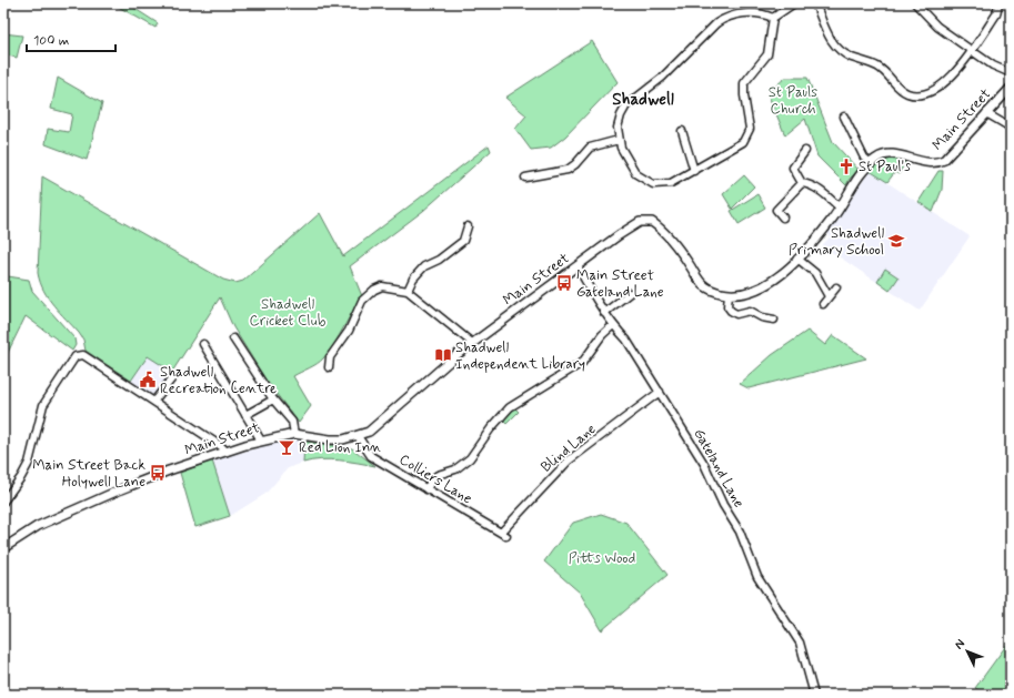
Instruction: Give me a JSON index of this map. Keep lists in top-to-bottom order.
{
  "streets": {
    "street": [
      "Main Street",
      "Blind Lane",
      "Gateland Lane",
      "Colliers Lane"
    ]
  },
  "crossings": [
    ["Main Street", "Gateland Lane"],
    ["Main Street", "Colliers Lane"],
    ["Blind Lane", "Gateland Lane"],
    ["Blind Lane", "Colliers Lane"]
  ],
  "districts": ["Shadwell"],
  "parks": ["St Pauls Church", "Shadwell Cricket Club", "Pitts Wood"],
  "places": {
    "church": ["St Paul's"],
    "school or university": ["Shadwell Primary School"],
    "bus stop": ["Main Street Gateland Lane", "Main Street Back Holywell Lane"],
    "library": ["Shadwell Independent Library"],
    "public building": ["Shadwell Recreation Centre"],
    "bar": ["Red Lion Inn"]
  },
  "scale_bar": "100 m",
  "north": "top left"
}
